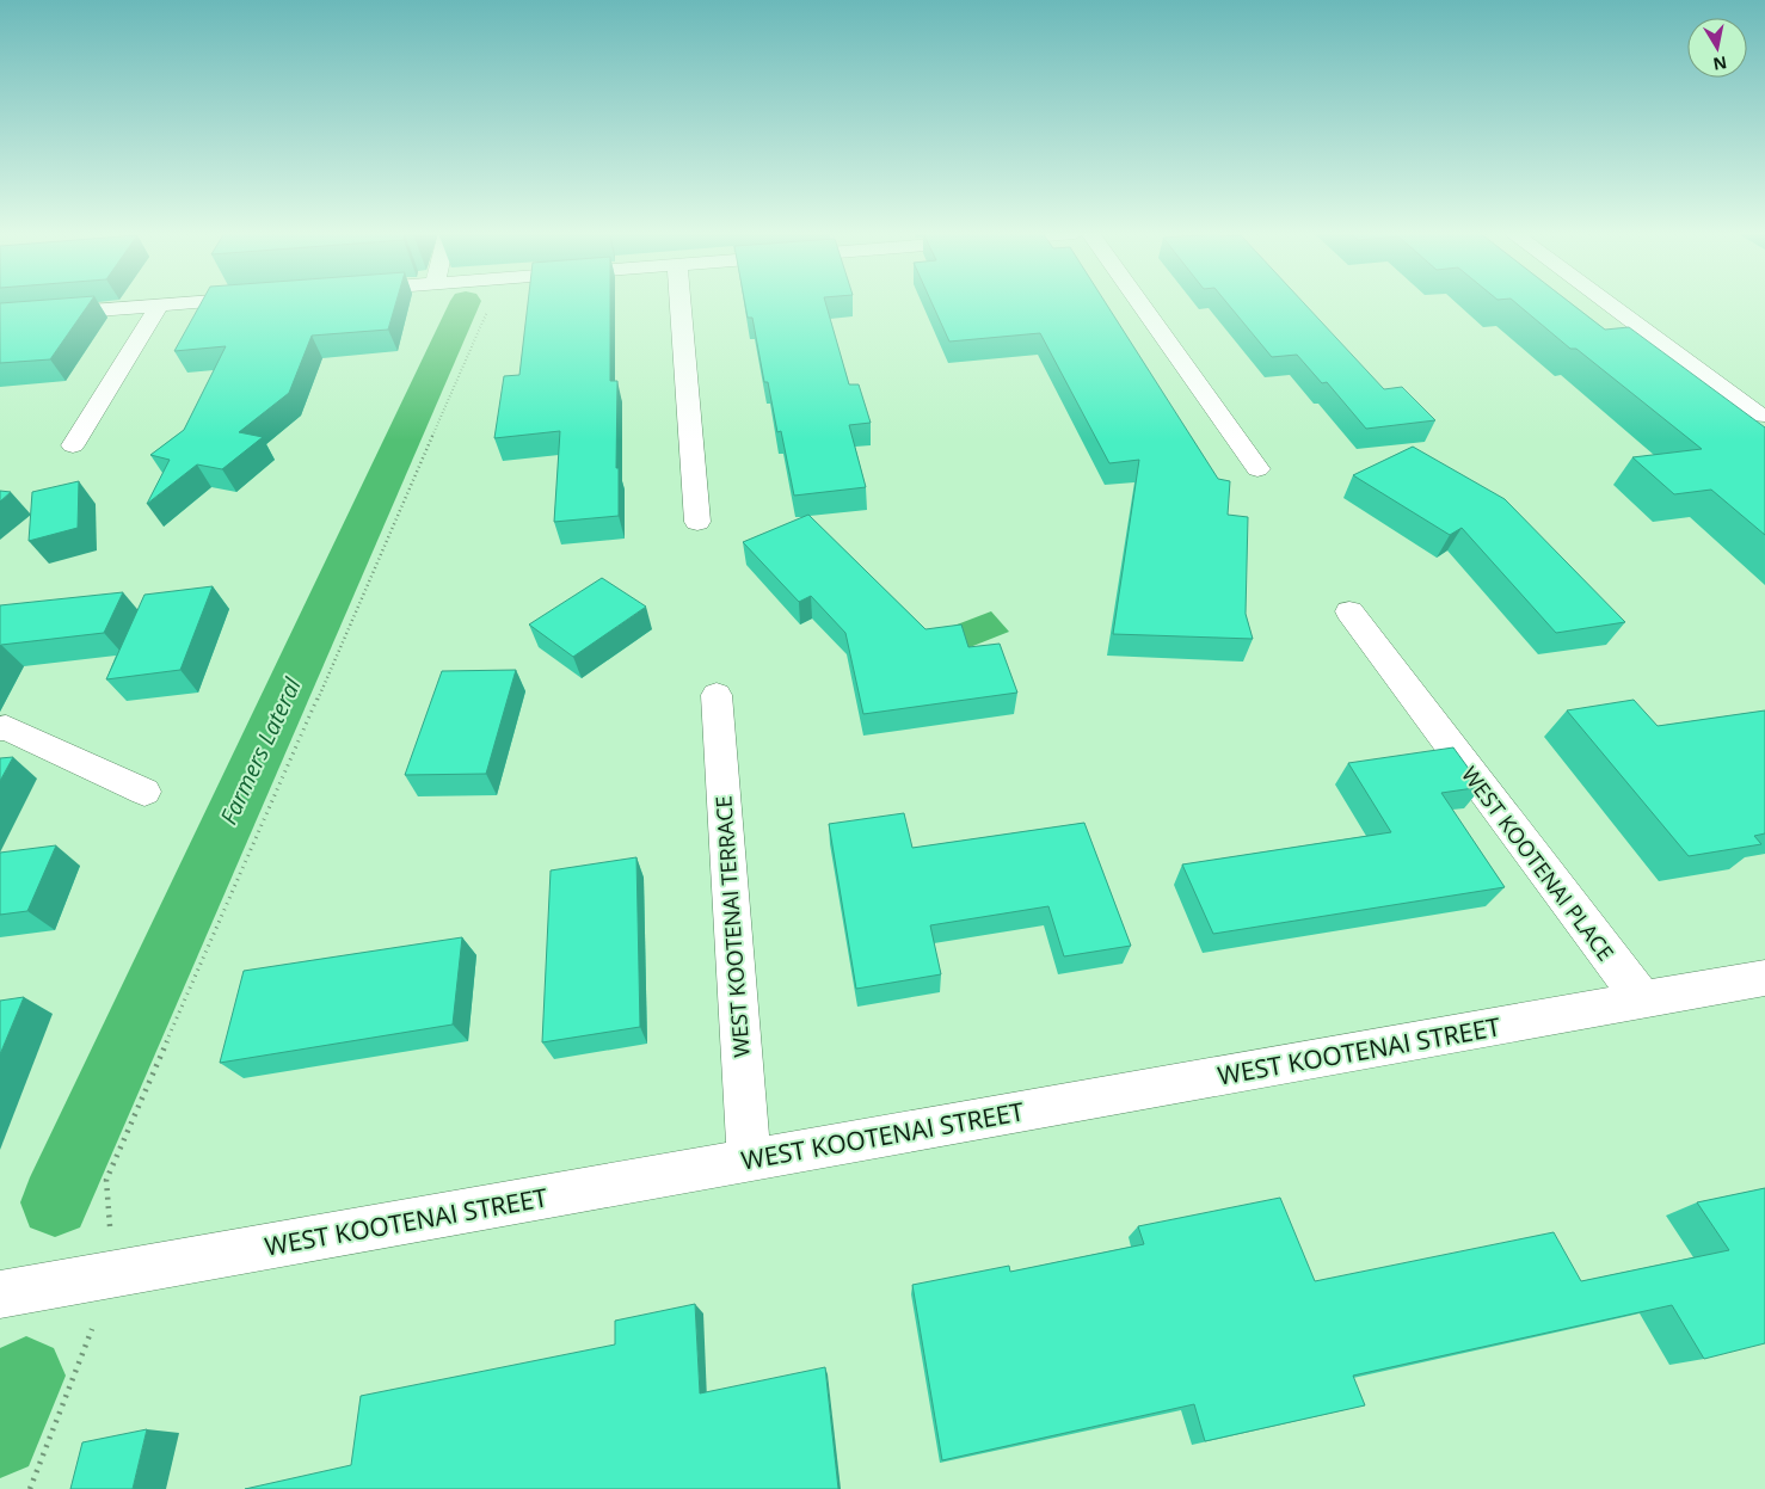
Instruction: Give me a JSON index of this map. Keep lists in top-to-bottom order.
{
  "streets": {
    "street": ["WEST KOOTENAI PLACE", "WEST KOOTENAI TERRACE", "WEST KOOTENAI STREET"]
  },
  "crossings": [
    ["WEST KOOTENAI PLACE", "WEST KOOTENAI STREET"],
    ["WEST KOOTENAI TERRACE", "WEST KOOTENAI STREET"]
  ],
  "water": ["Farmers Lateral"],
  "north": "bottom"
}
